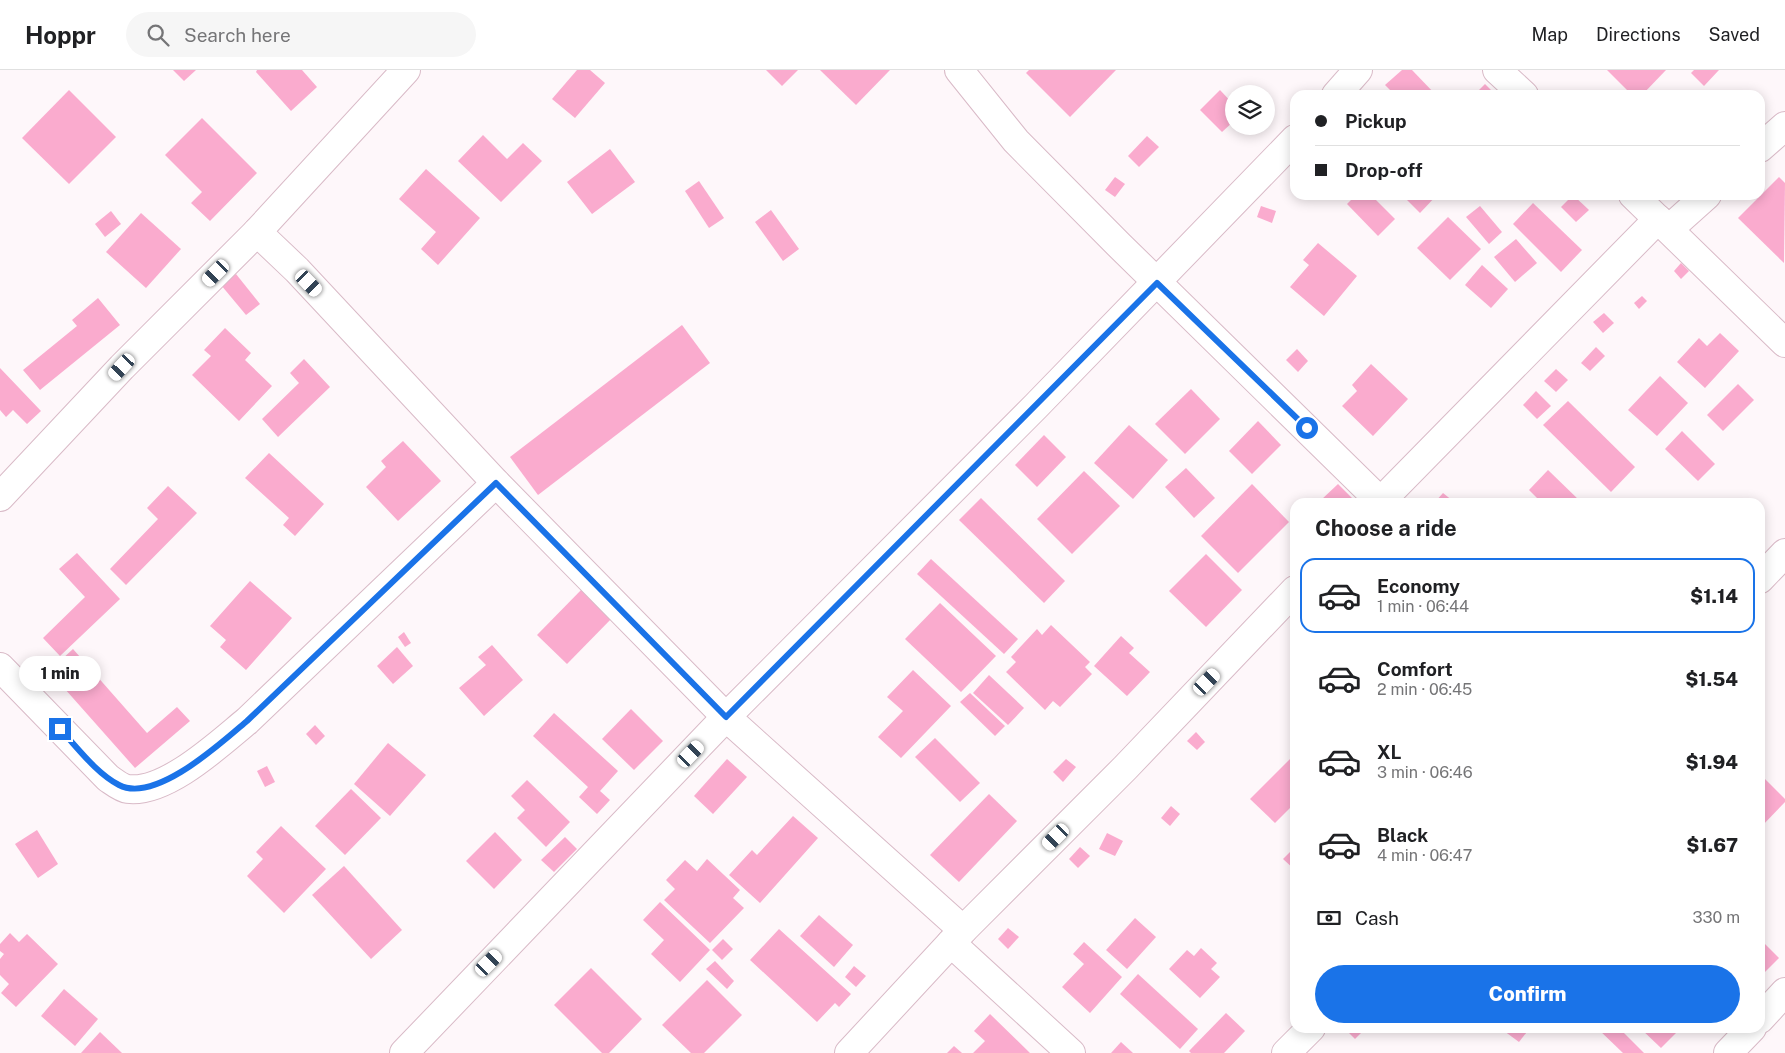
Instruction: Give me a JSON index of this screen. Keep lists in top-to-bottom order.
{
  "page": {
    "header": "Hoppr",
    "search": "Search here",
    "nav": ["Map", "Directions", "Saved"],
    "banner": ["Pickup", "Drop-off"],
    "heading": "Choose a ride",
    "list": [
      {
        "name": "Economy",
        "note": "1 min · 06:44",
        "value": "$1.14"
      },
      {
        "name": "Comfort",
        "note": "2 min · 06:45",
        "value": "$1.54"
      },
      {
        "name": "XL",
        "note": "3 min · 06:46",
        "value": "$1.94"
      },
      {
        "name": "Black",
        "note": "4 min · 06:47",
        "value": "$1.67"
      }
    ],
    "bubble": "1 min",
    "pay": ["Cash", "330 m"],
    "buttons": "Confirm"
  }
}
